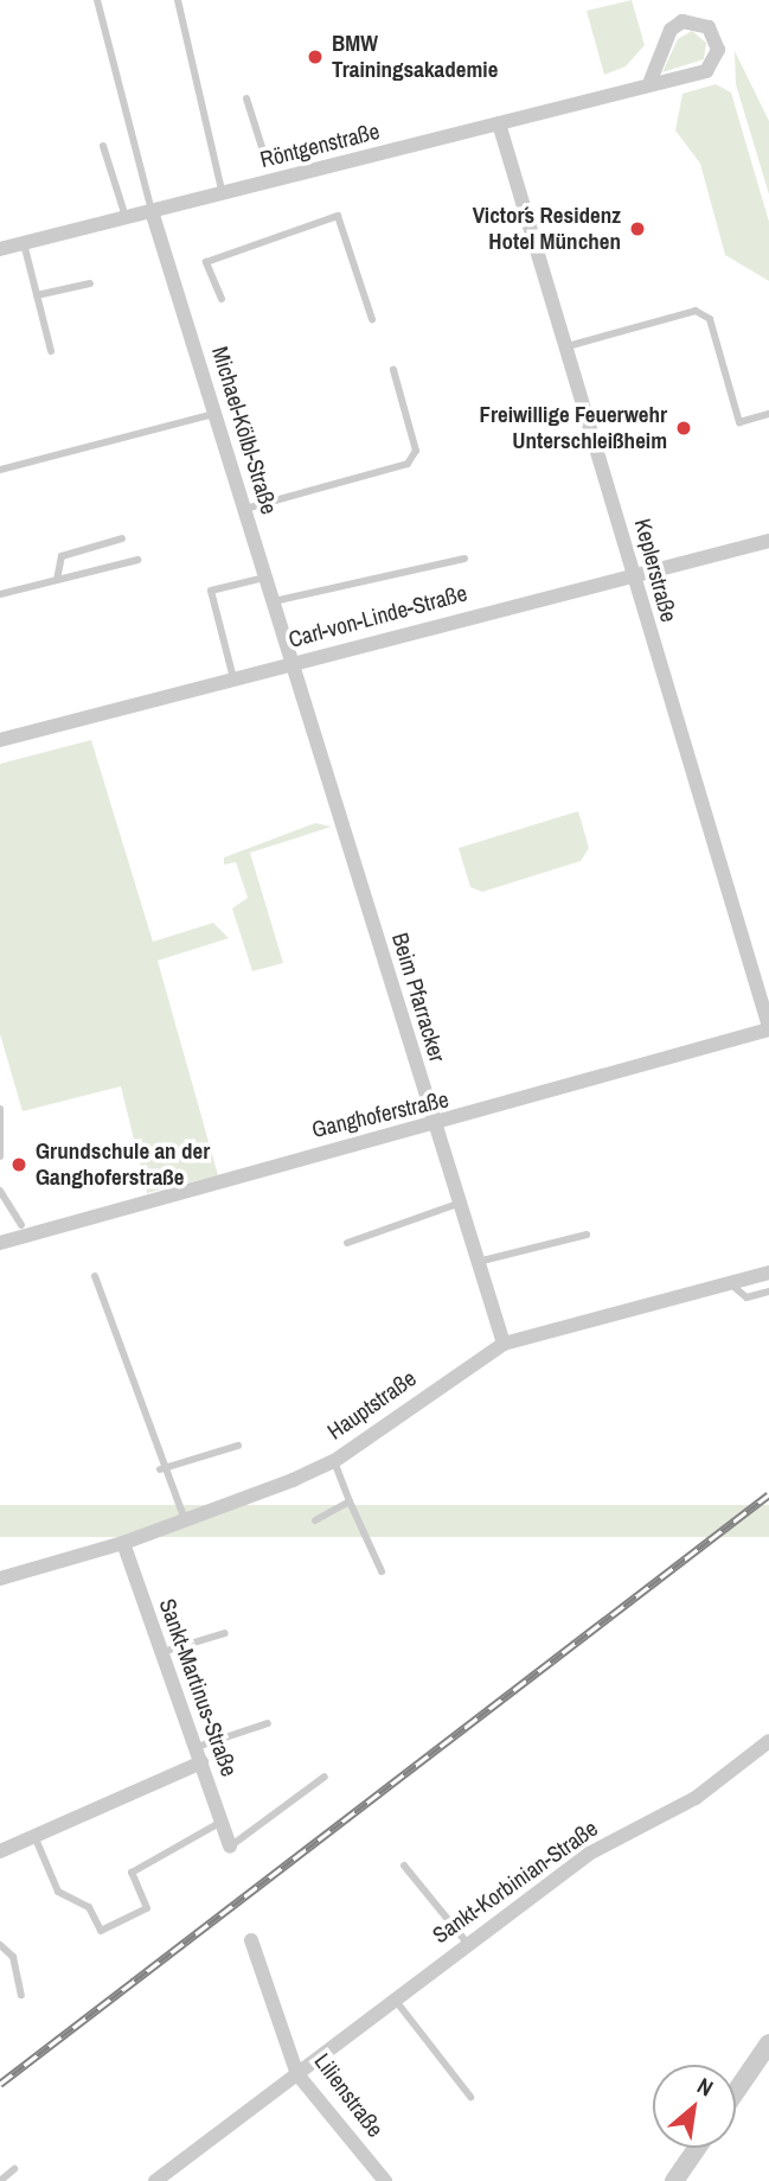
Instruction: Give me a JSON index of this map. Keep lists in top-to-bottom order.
{
  "streets": {
    "street": [
      "Röntgenstraße",
      "Michael-Kölbl-Straße",
      "Keplerstraße",
      "Carl-von-Linde-Straße",
      "Beim Pfarracker",
      "Ganghoferstraße",
      "Hauptstraße",
      "Sankt-Martinus-Straße",
      "Sankt-Korbinian-Straße",
      "Lilienstraße"
    ]
  },
  "crossings": [
    ["Röntgenstraße", "Michael-Kölbl-Straße"],
    ["Röntgenstraße", "Keplerstraße"],
    ["Michael-Kölbl-Straße", "Carl-von-Linde-Straße"],
    ["Michael-Kölbl-Straße", "Beim Pfarracker"],
    ["Keplerstraße", "Carl-von-Linde-Straße"],
    ["Keplerstraße", "Ganghoferstraße"],
    ["Carl-von-Linde-Straße", "Beim Pfarracker"],
    ["Beim Pfarracker", "Ganghoferstraße"],
    ["Beim Pfarracker", "Hauptstraße"],
    ["Hauptstraße", "Sankt-Martinus-Straße"],
    ["Sankt-Korbinian-Straße", "Lilienstraße"]
  ],
  "places": [
    "BMW Trainingsakademie",
    "Victor´s Residenz Hotel München",
    "Freiwillige Feuerwehr Unterschleißheim",
    "Grundschule an der Ganghoferstraße"
  ],
  "north": "top right"
}
